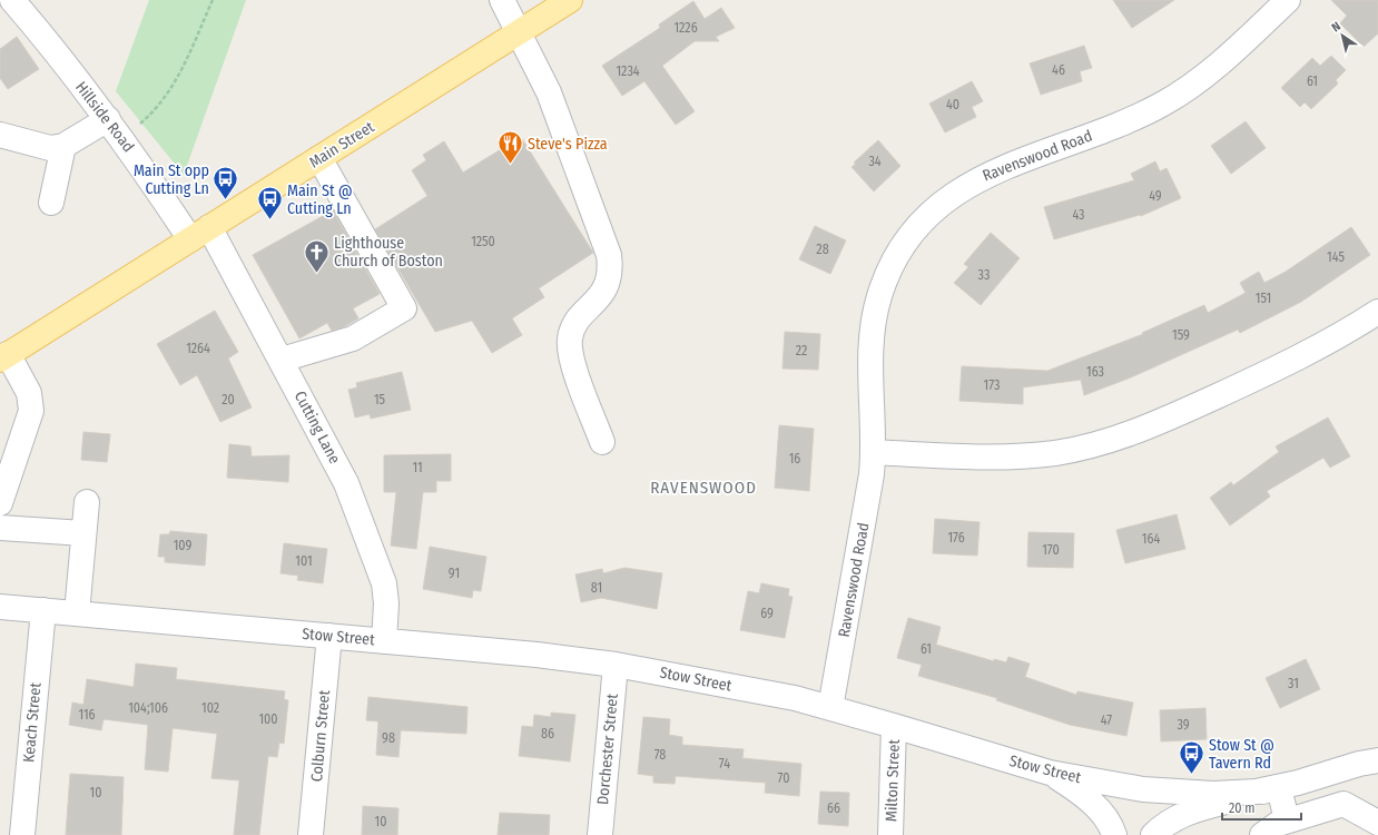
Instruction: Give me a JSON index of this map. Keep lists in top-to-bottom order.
{
  "streets": {
    "main road": ["Main Street"],
    "street": [
      "Hillside Road",
      "Ravenswood Road",
      "Cutting Lane",
      "Stow Street",
      "Keach Street",
      "Colburn Street",
      "Dorchester Street",
      "Milton Street"
    ]
  },
  "crossings": [
    ["Hillside Road", "Main Street"],
    ["Hillside Road", "Cutting Lane"],
    ["Main Street", "Cutting Lane"],
    ["Ravenswood Road", "Stow Street"],
    ["Cutting Lane", "Stow Street"],
    ["Stow Street", "Keach Street"],
    ["Stow Street", "Colburn Street"],
    ["Stow Street", "Dorchester Street"],
    ["Stow Street", "Milton Street"]
  ],
  "districts": ["RAVENSWOOD"],
  "places": {
    "restaurant": ["Steve's Pizza"],
    "bus stop": ["Main St opp Cutting Ln", "Main St @ Cutting Ln", "Stow St @ Tavern Rd"],
    "church": ["Lighthouse Church of Boston"]
  },
  "house_numbers": [
    "1226",
    "46",
    "1234",
    "61",
    "40",
    "34",
    "49",
    "43",
    "1250",
    "28",
    "145",
    "33",
    "151",
    "159",
    "1264",
    "22",
    "163",
    "173",
    "20",
    "15",
    "16",
    "11",
    "176",
    "164",
    "109",
    "170",
    "101",
    "91",
    "81",
    "69",
    "61",
    "31",
    "104;106",
    "102",
    "116",
    "100",
    "47",
    "39",
    "86",
    "98",
    "78",
    "74",
    "70",
    "10",
    "66",
    "10"
  ],
  "scale_bar": "20 m",
  "north": "top left"
}
